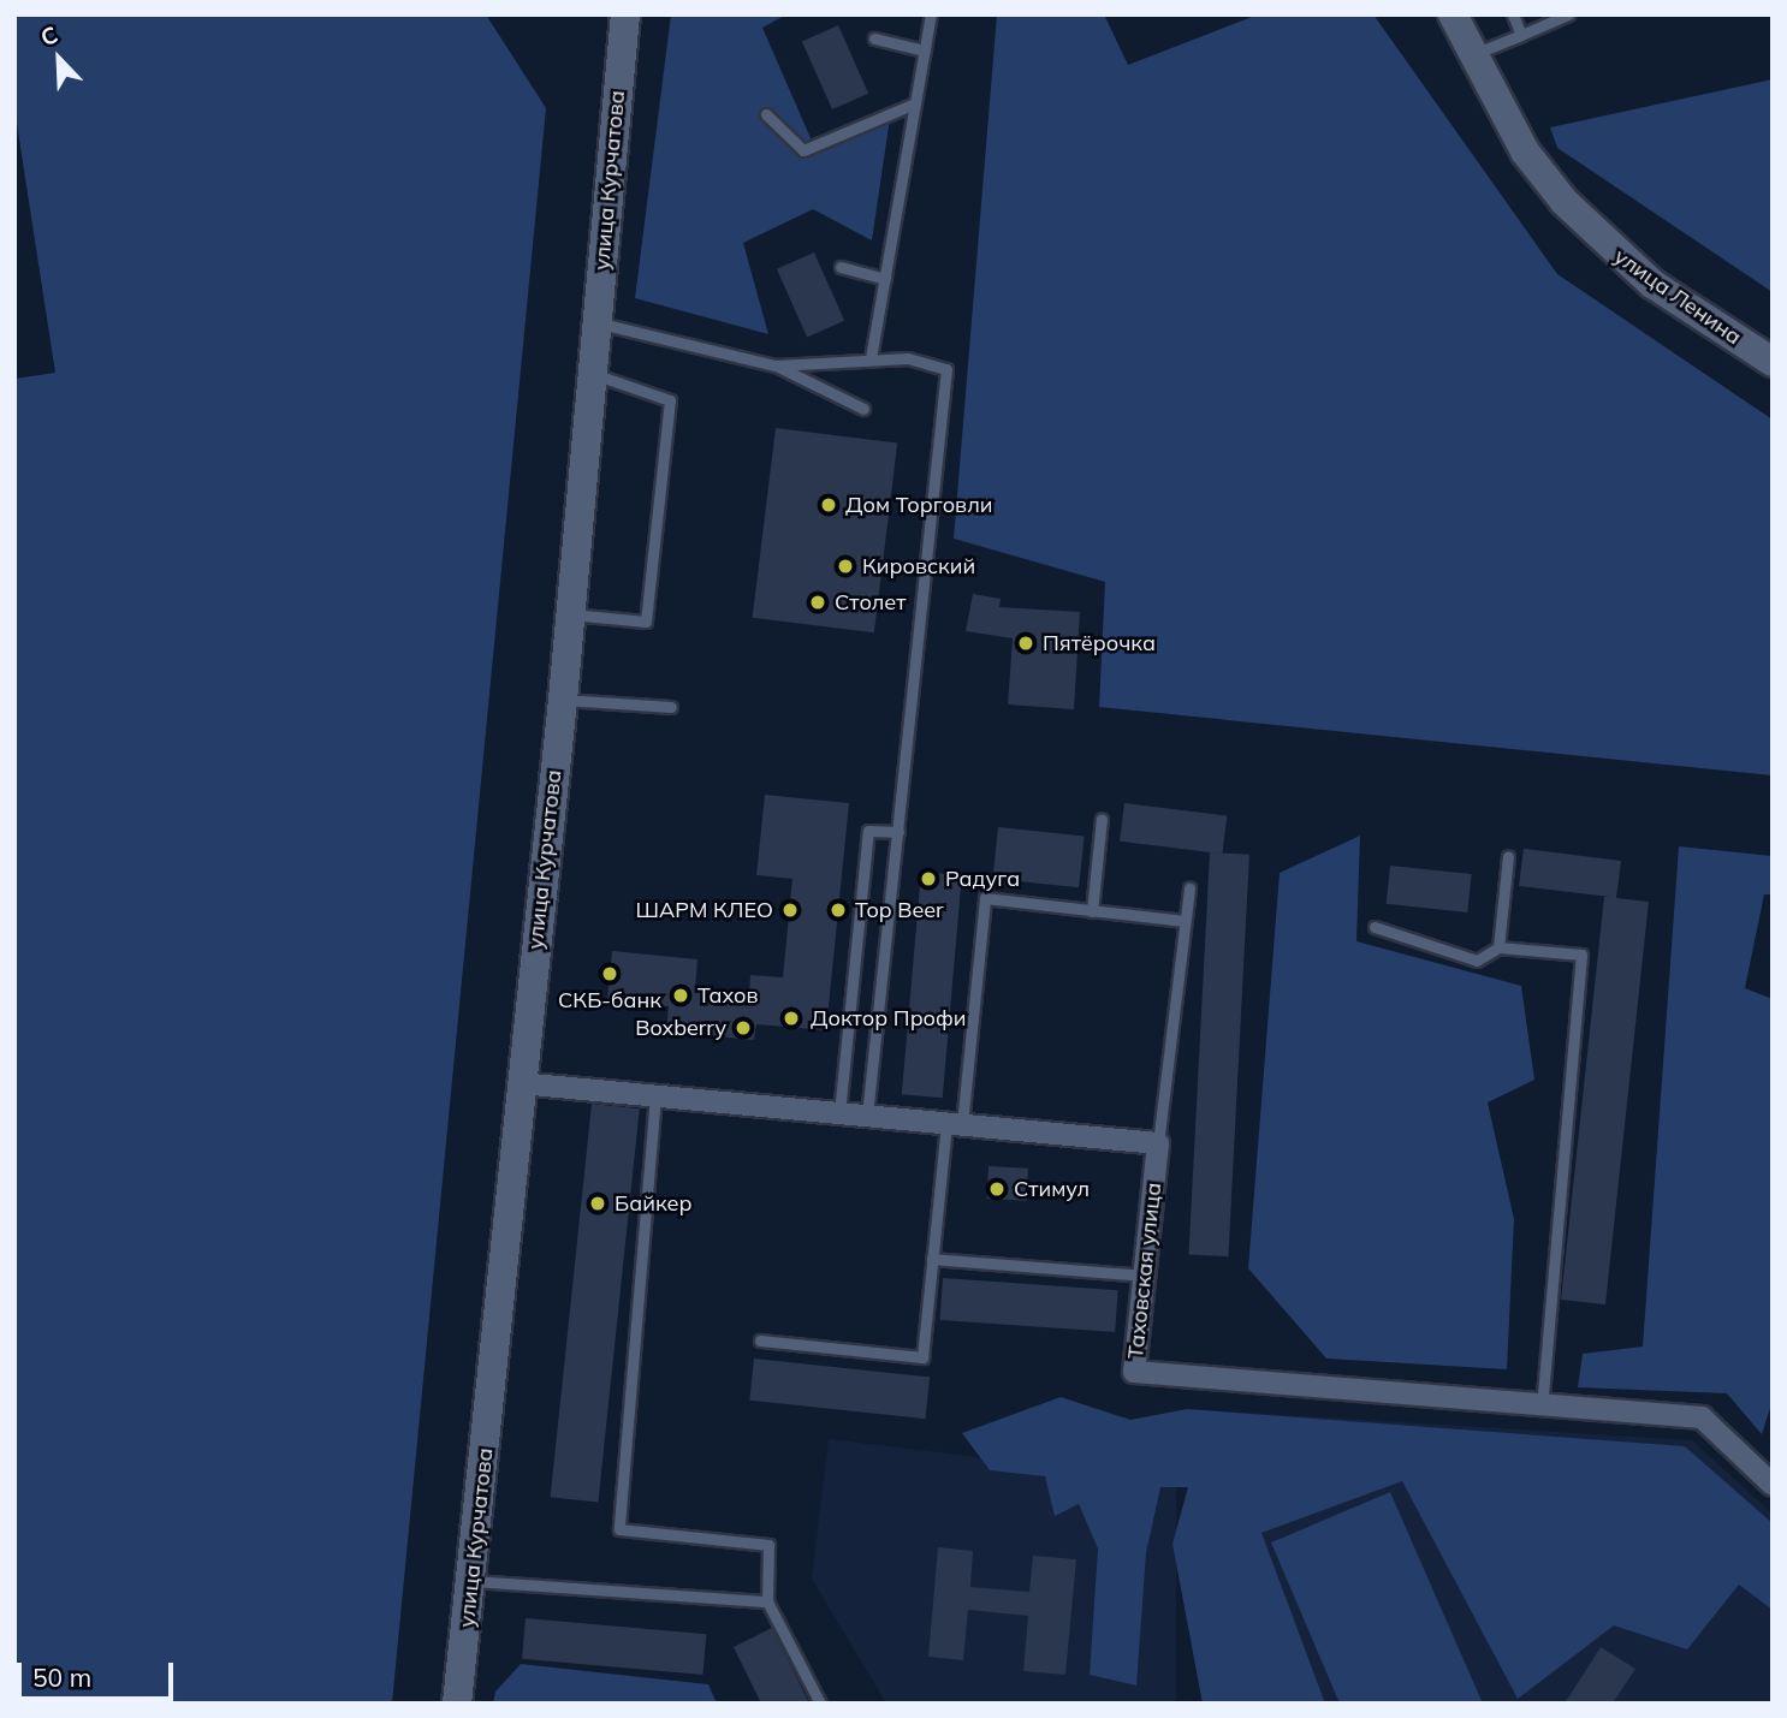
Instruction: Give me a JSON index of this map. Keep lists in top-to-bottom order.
{
  "streets": {
    "main road": ["улица Курчатова", "улица Ленина"],
    "street": ["Таховская улица"]
  },
  "places": [
    "Дом Торговли",
    "Кировский",
    "Столет",
    "Пятёрочка",
    "Радуга",
    "ШАРМ КЛЕО",
    "Top Beer",
    "СКБ-банк",
    "Тахов",
    "Доктор Профи",
    "Boxberry",
    "Стимул",
    "Байкер"
  ],
  "scale_bar": "50 m",
  "north": "top left"
}
